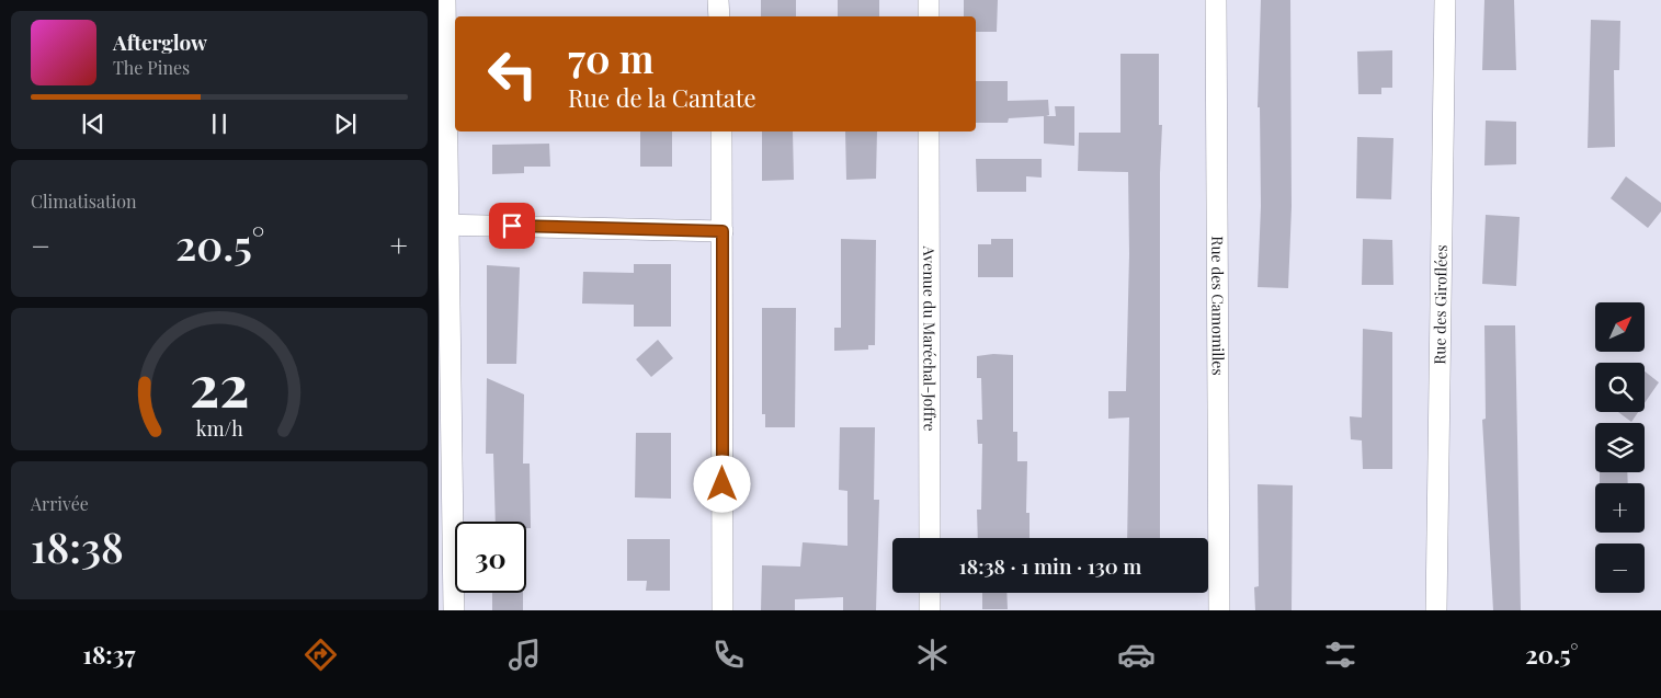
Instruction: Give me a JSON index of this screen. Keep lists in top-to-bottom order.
{
  "streets": {
    "street": ["Rue des Giroflées", "Rue des Camomilles", "Avenue du Maréchal-Joffre"]
  },
  "north": "top right",
  "page": {
    "turn": ["70 m", "Rue de la Cantate"],
    "song": ["Afterglow", "The Pines"],
    "tile": [
      "Climatisation",
      ["Arrivée", "18:38"]
    ],
    "heat": ["−", "20.5°", "+"],
    "map_buttons": ["+", "−"],
    "limit": "30",
    "trip": "18:38 · 1 min · 130 m",
    "tabs": ["18:37", "20.5°"],
    "gauge": ["22", "km/h"]
  }
}
